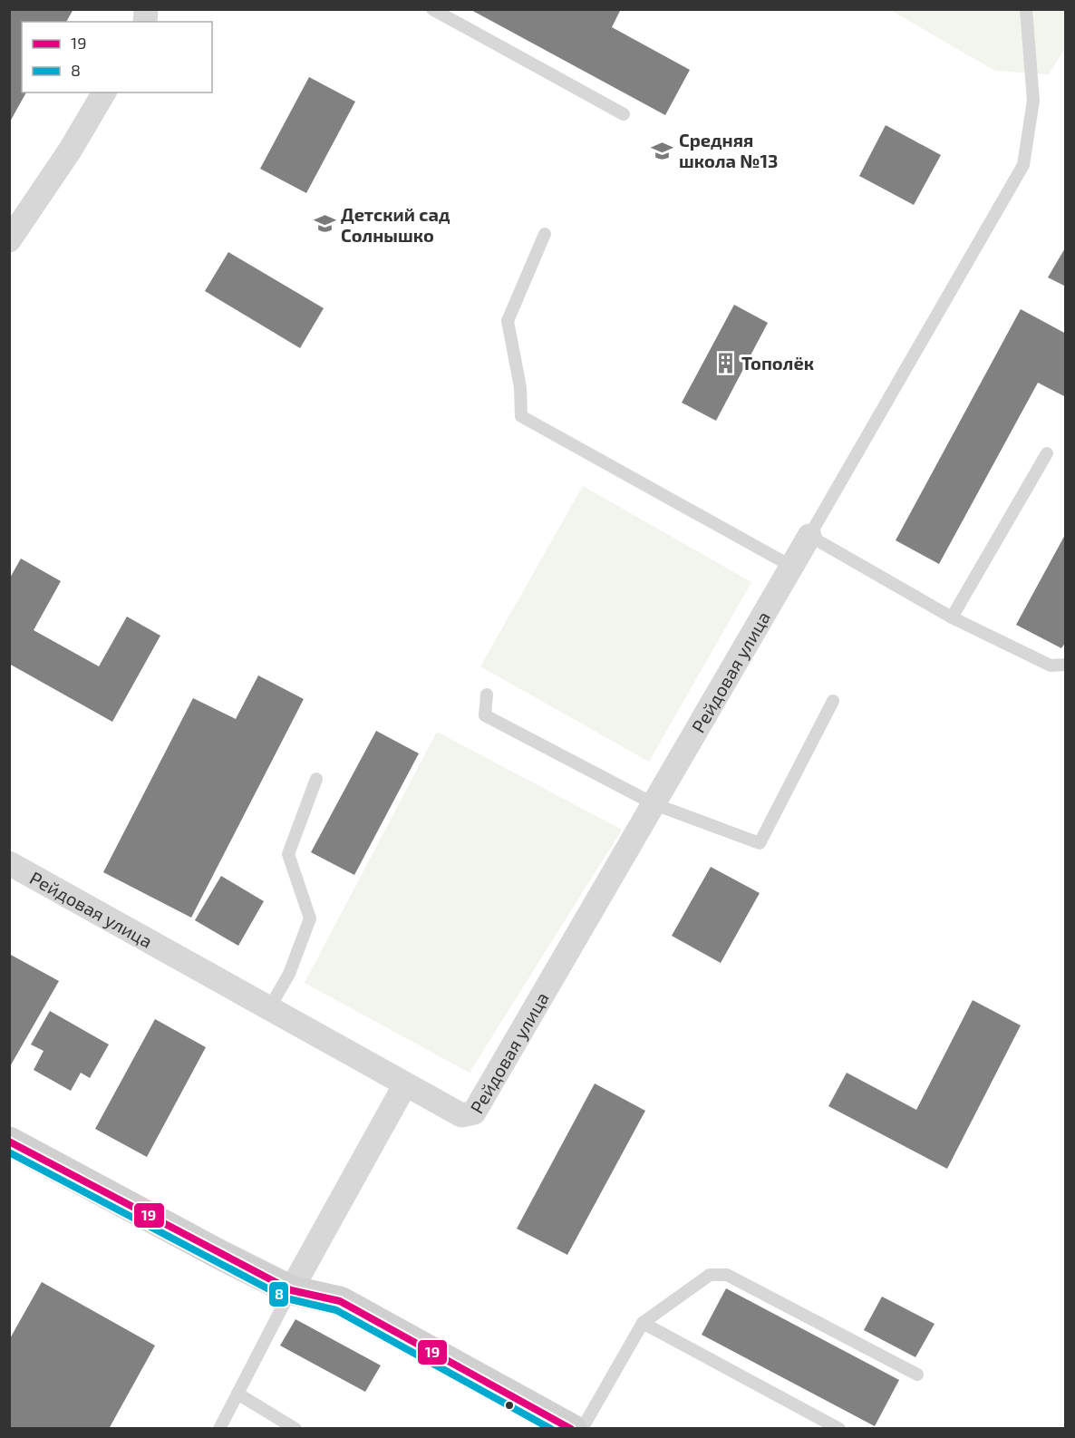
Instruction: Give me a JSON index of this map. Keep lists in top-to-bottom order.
{
  "streets": {
    "street": ["Рейдовая улица"]
  },
  "places": {
    "school or university": ["Средняя школа №13", "Детский сад Солнышко"],
    "building": ["Тополёк"]
  },
  "lines": ["transit line 19", "transit line 8"],
  "legend": ["19", "8"]
}
